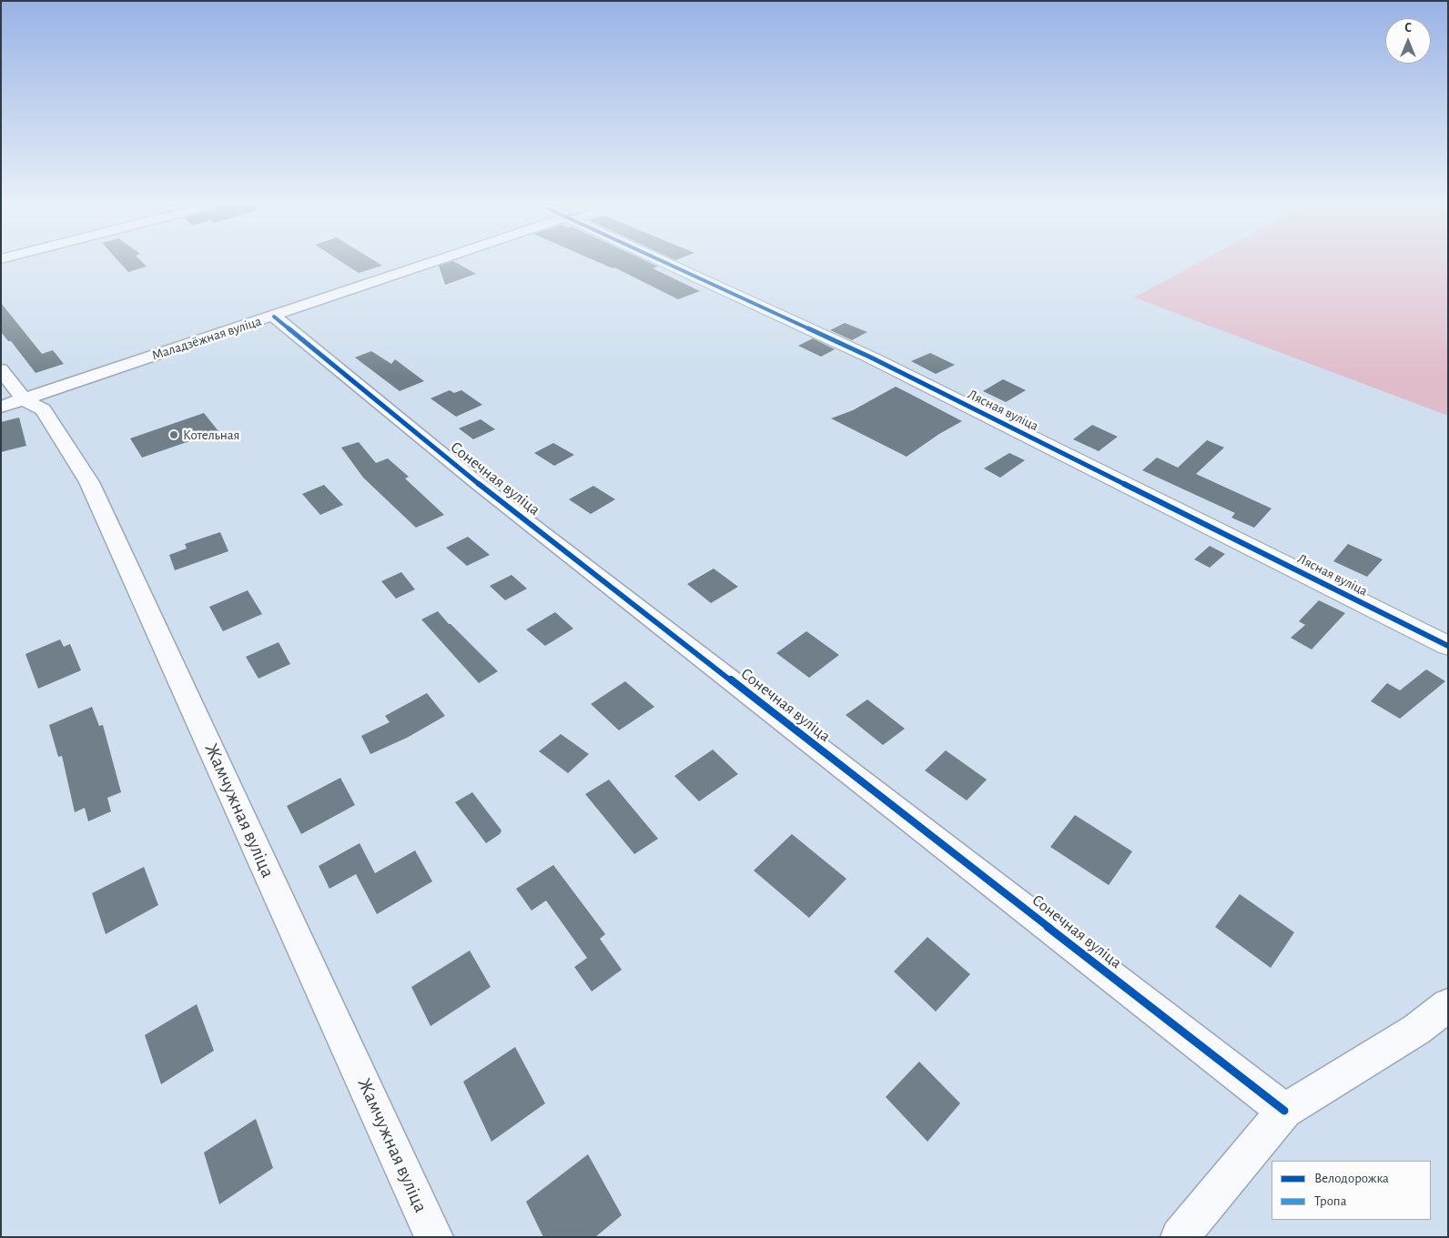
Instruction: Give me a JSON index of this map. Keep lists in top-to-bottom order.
{
  "streets": {
    "street": [
      "Маладзёжная вуліца",
      "Лясная вуліца",
      "Сонечная вуліца",
      "Жамчужная вуліца"
    ]
  },
  "crossings": [
    ["Маладзёжная вуліца", "Сонечная вуліца"],
    ["Маладзёжная вуліца", "Жамчужная вуліца"]
  ],
  "places": ["Котельная"],
  "legend": ["Велодорожка", "Тропа"],
  "north": "top"
}
